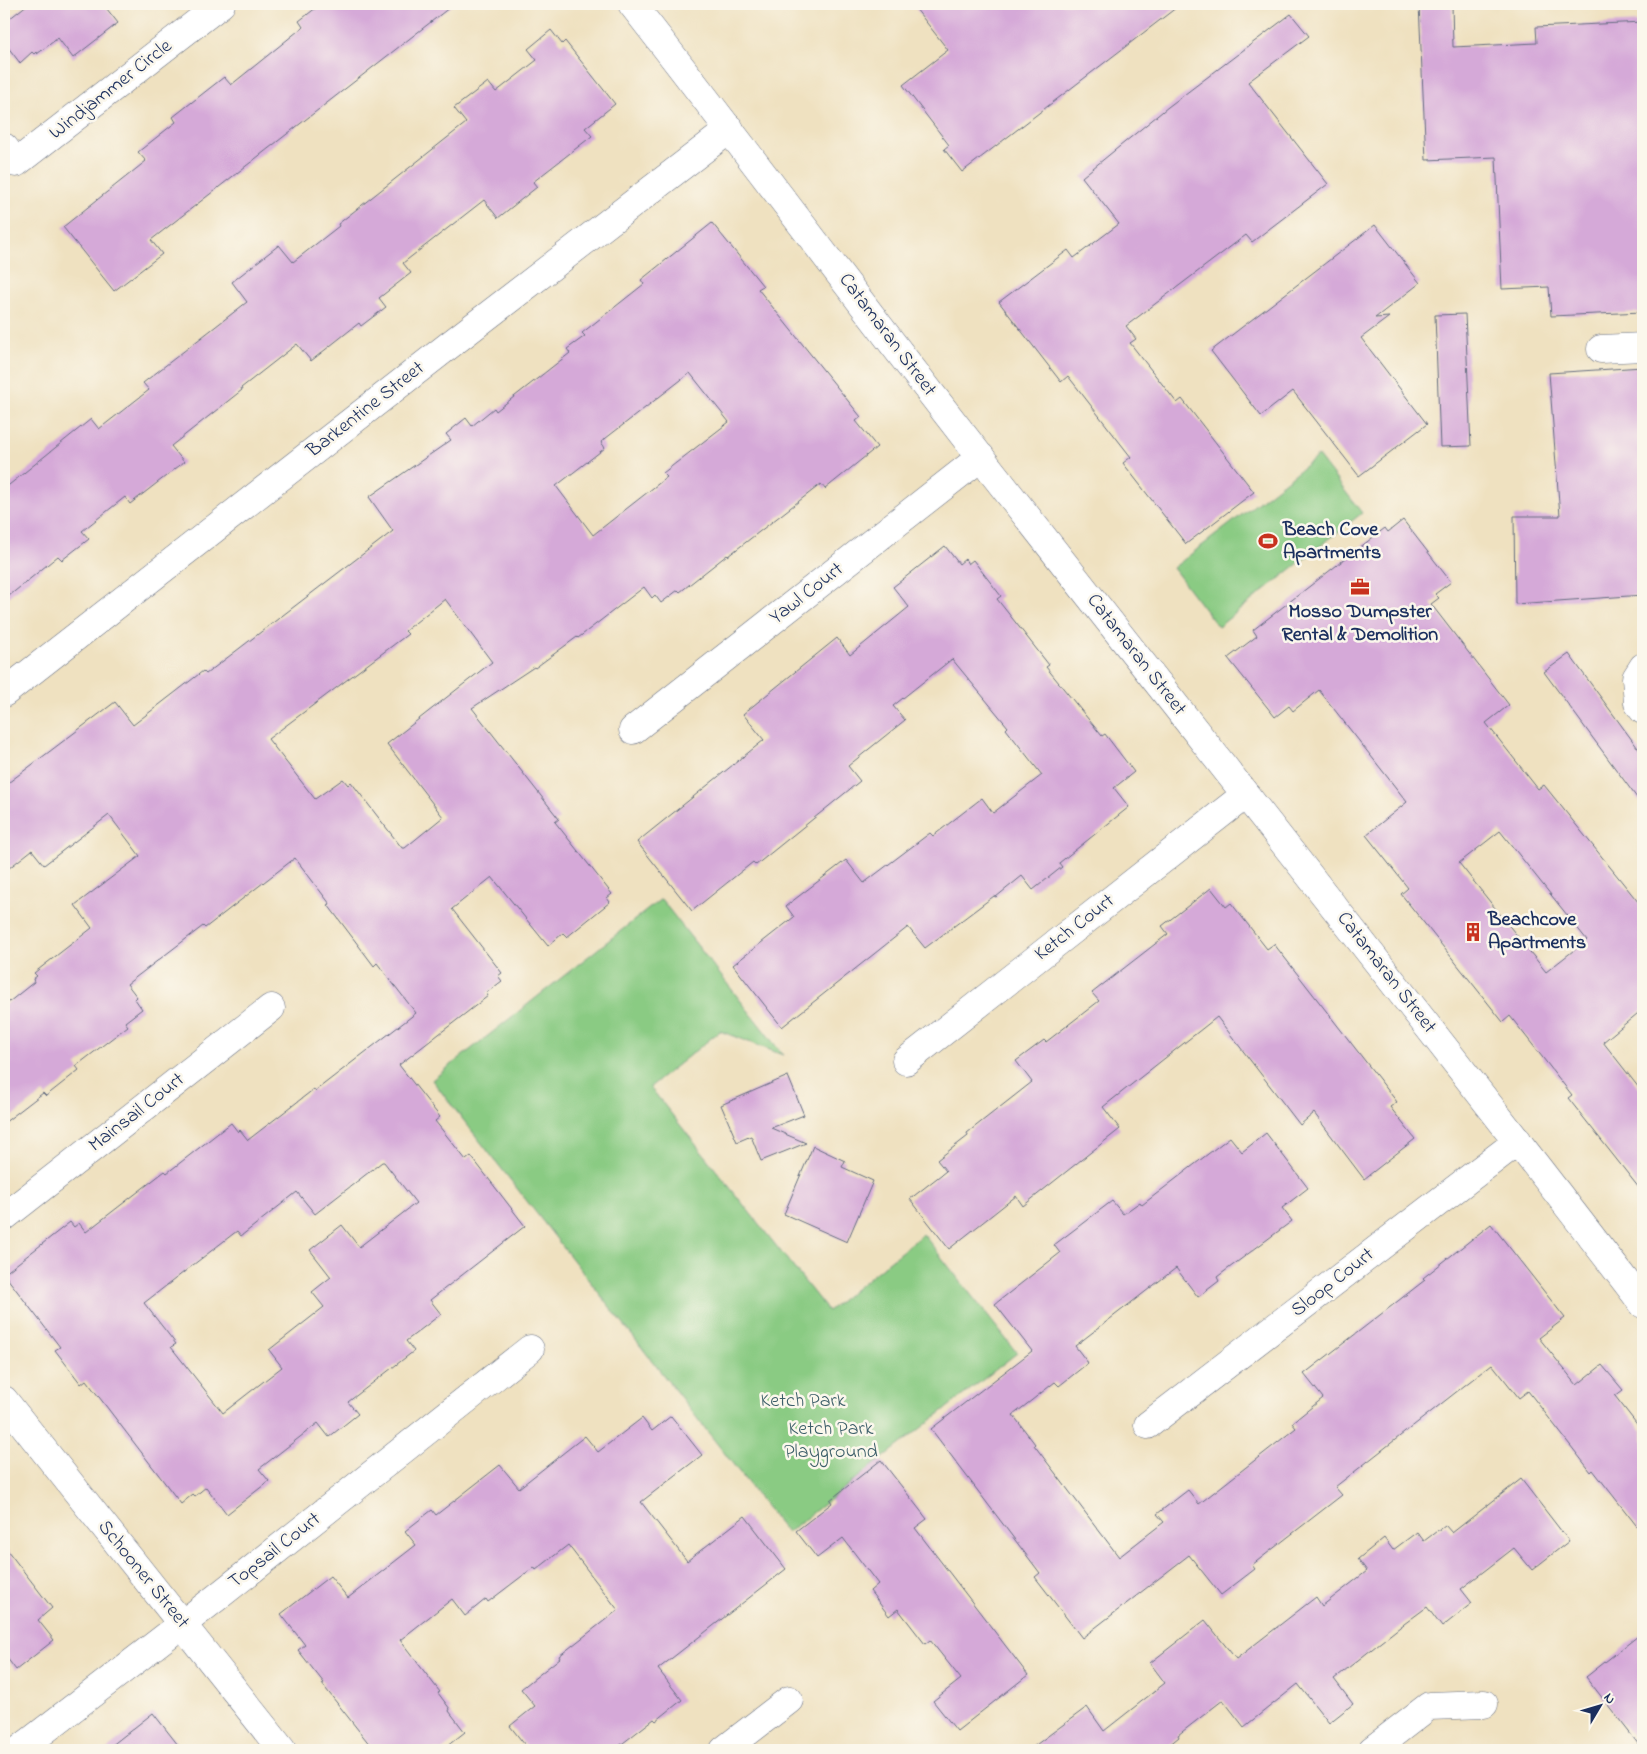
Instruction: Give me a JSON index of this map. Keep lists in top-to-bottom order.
{
  "streets": {
    "street": [
      "Windjammer Circle",
      "Catamaran Street",
      "Barkentine Street",
      "Yawl Court",
      "Ketch Court",
      "Mainsail Court",
      "Sloop Court",
      "Topsail Court",
      "Schooner Street"
    ]
  },
  "crossings": [
    ["Catamaran Street", "Barkentine Street"],
    ["Catamaran Street", "Yawl Court"],
    ["Catamaran Street", "Ketch Court"],
    ["Catamaran Street", "Sloop Court"],
    ["Topsail Court", "Schooner Street"]
  ],
  "parks": ["Ketch Park", "Ketch Park Playground"],
  "places": {
    "sports": ["Beach Cove Apartments"],
    "office": ["Mosso Dumpster Rental & Demolition"],
    "building": ["Beachcove Apartments"]
  },
  "north": "top right"
}
